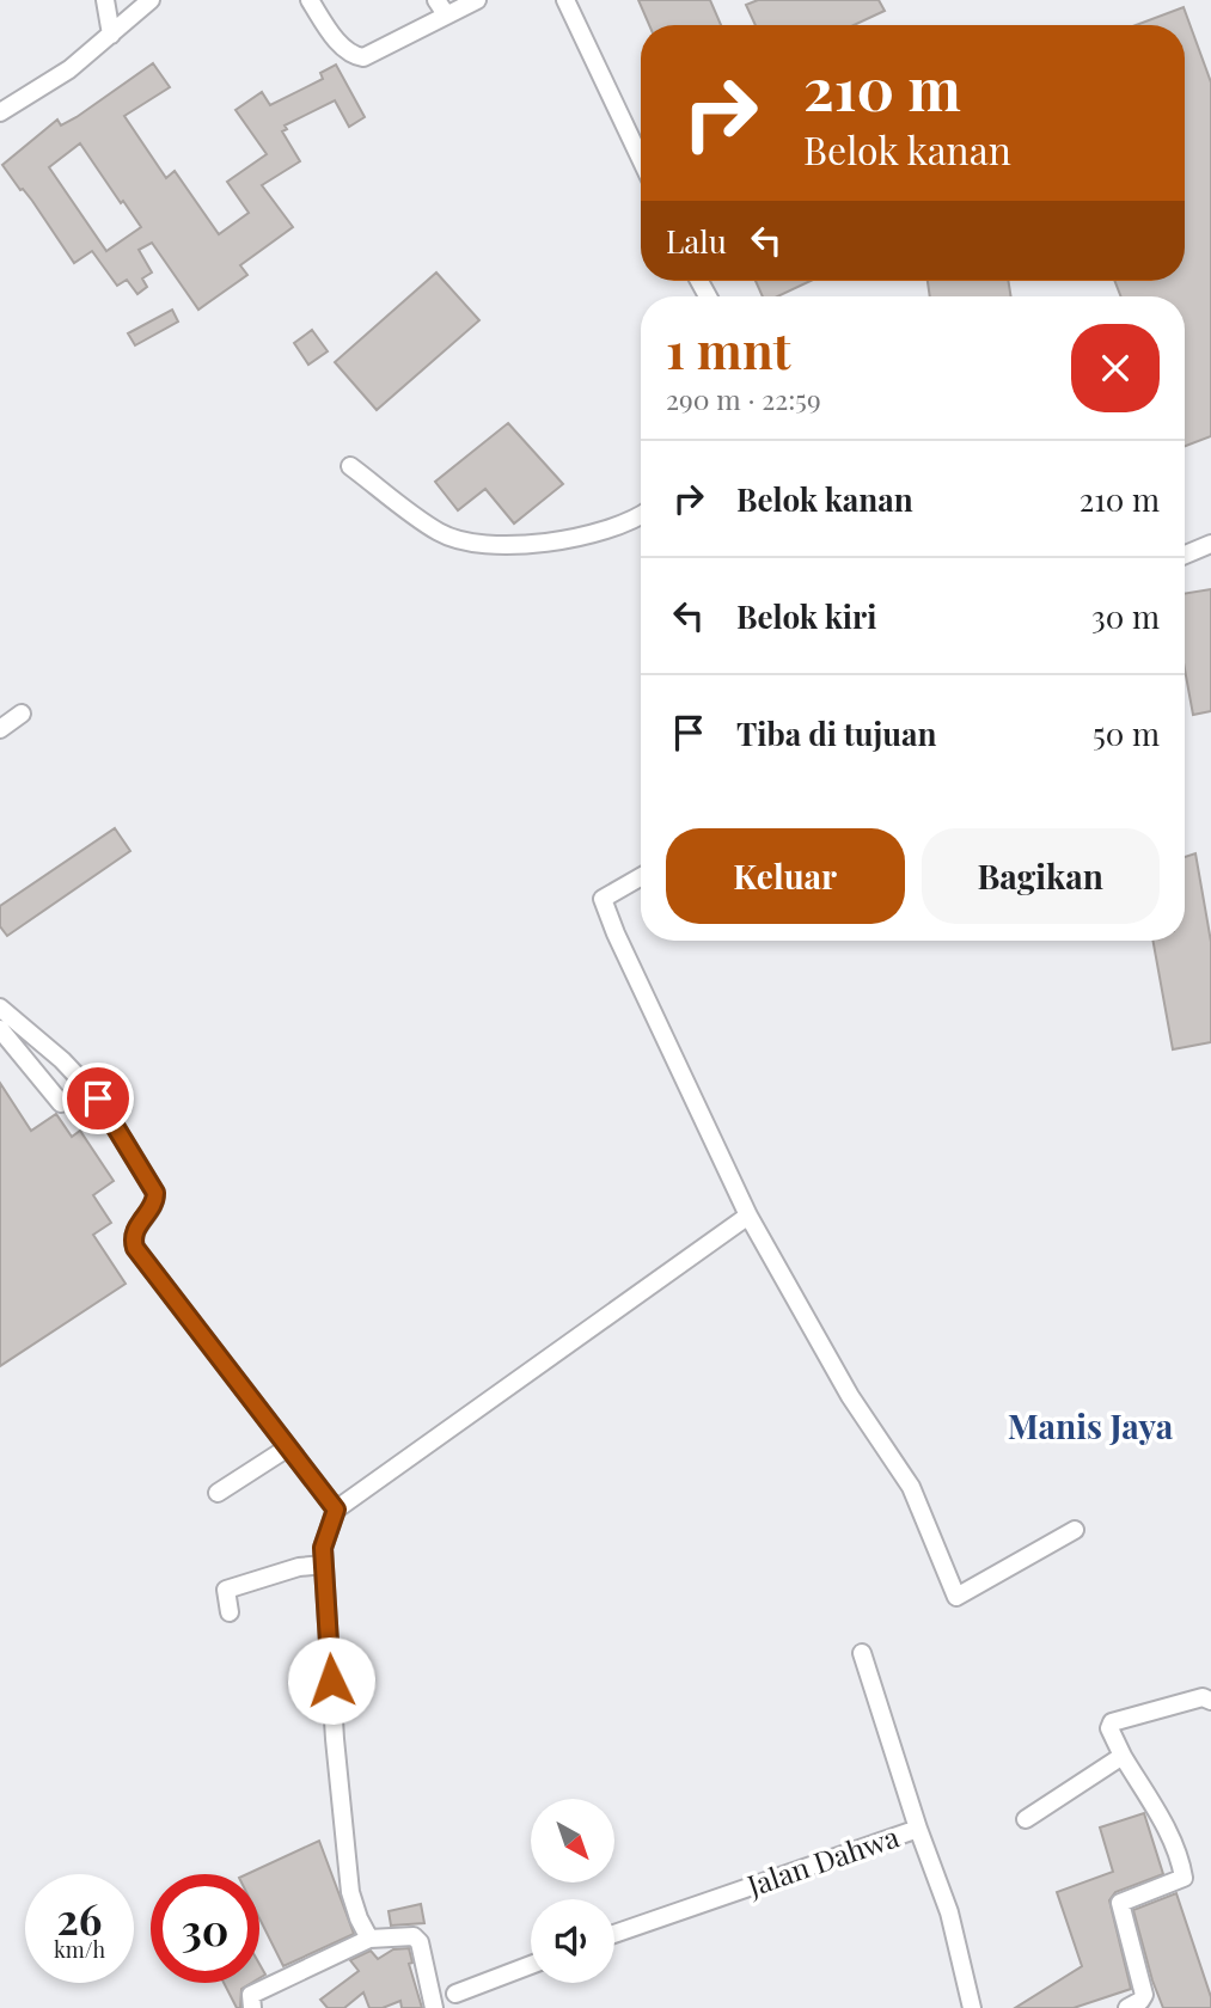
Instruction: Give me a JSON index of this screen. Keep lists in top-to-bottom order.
{
  "streets": {
    "street": ["Jalan Dahwa"]
  },
  "districts": ["Manis Jaya"],
  "north": "bottom right",
  "page": {
    "turn": ["210 m", "Belok kanan"],
    "then": "Lalu",
    "heading": ["1 mnt", "290 m · 22:59"],
    "list": [
      {
        "name": "Belok kanan",
        "value": "210 m"
      },
      {
        "name": "Belok kiri",
        "value": "30 m"
      },
      {
        "name": "Tiba di tujuan",
        "value": "50 m"
      }
    ],
    "buttons": ["Keluar", "Bagikan"],
    "speed": "26 km/h",
    "limit": "30"
  }
}
